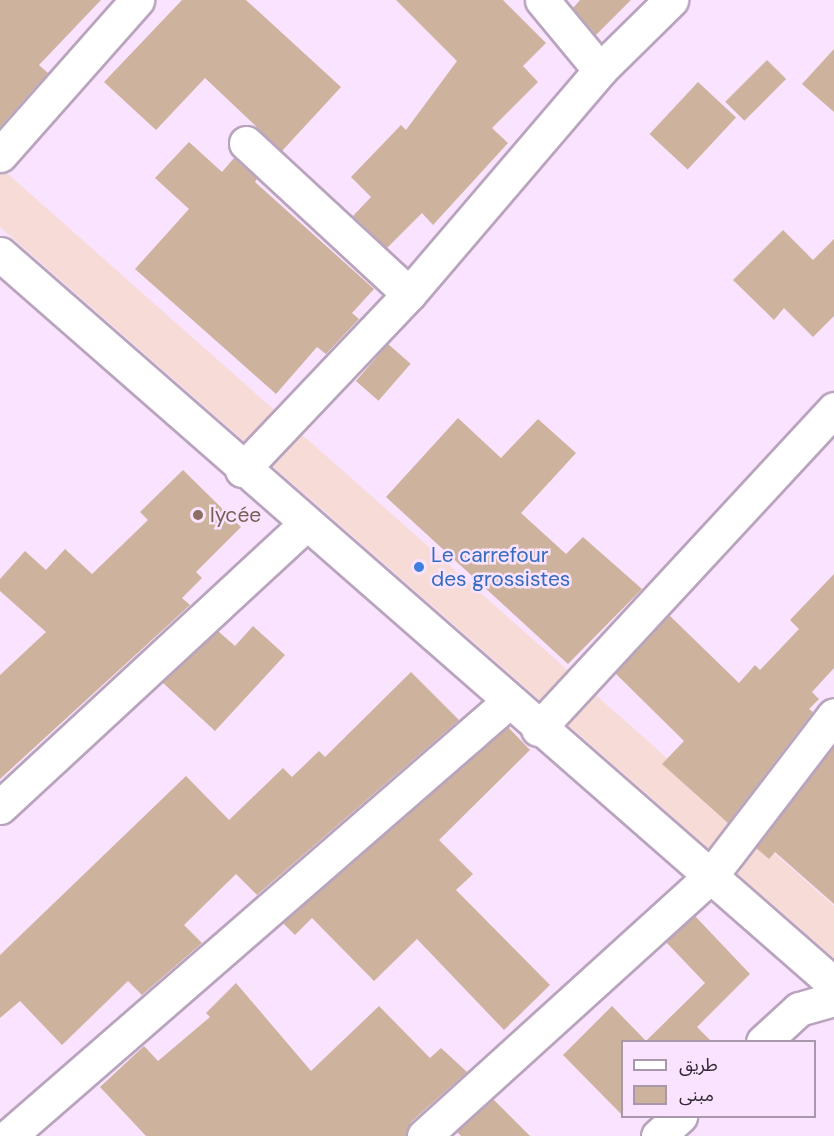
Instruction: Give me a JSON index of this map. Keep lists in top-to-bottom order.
{
  "places": ["lycée", "Le carrefour des grossistes"],
  "legend": ["طريق", "مبنى"]
}
